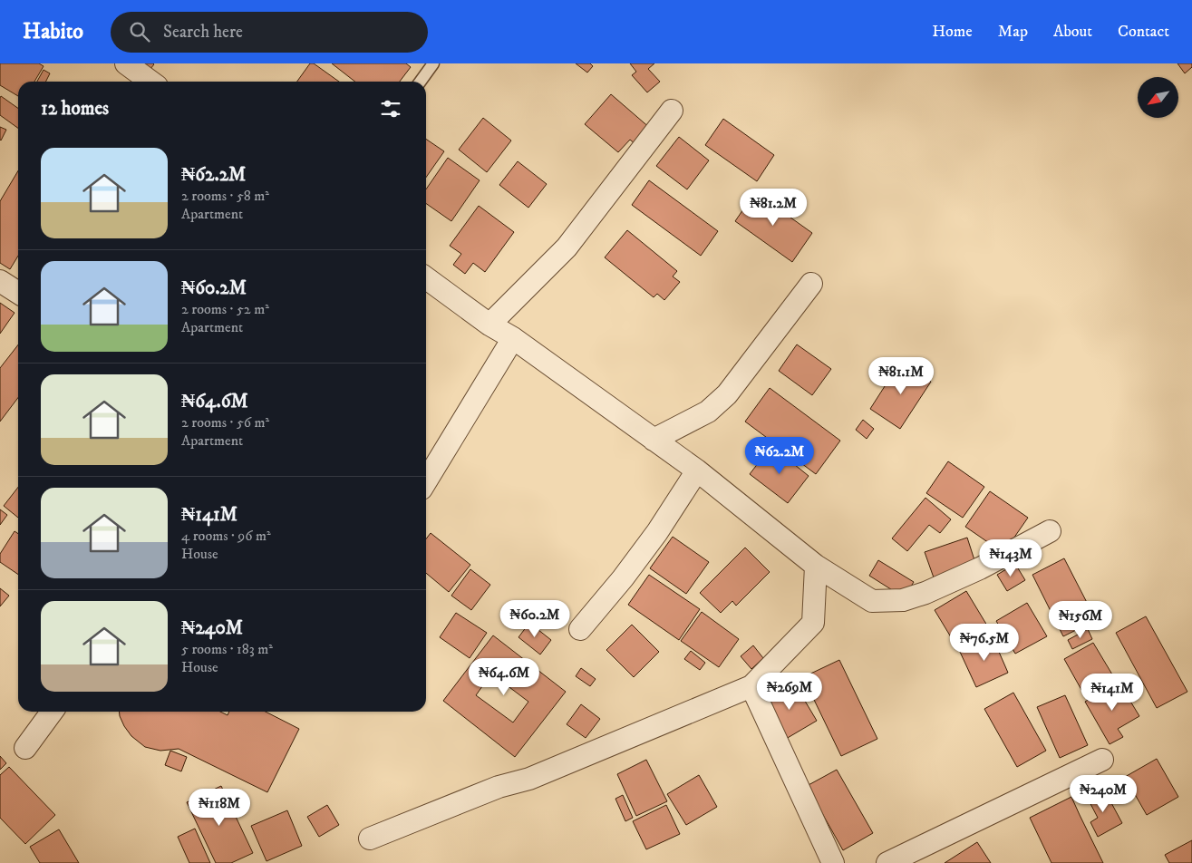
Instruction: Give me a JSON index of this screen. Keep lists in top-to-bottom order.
{
  "north": "bottom left",
  "page": {
    "header": "Habito",
    "search": "Search here",
    "nav": [
      "Home",
      "Map",
      "About",
      "Contact"
    ],
    "heading": "12 homes",
    "list": [
      {
        "name": "₦62.2M",
        "note": "2 rooms · 58 m² · Apartment"
      },
      {
        "name": "₦60.2M",
        "note": "2 rooms · 52 m² · Apartment"
      },
      {
        "name": "₦64.6M",
        "note": "2 rooms · 56 m² · Apartment"
      },
      {
        "name": "₦141M",
        "note": "4 rooms · 96 m² · House"
      },
      {
        "name": "₦240M",
        "note": "5 rooms · 183 m² · House"
      }
    ],
    "price": [
      "₦81.2M",
      "₦81.1M",
      "₦62.2M",
      "₦143M",
      "₦60.2M",
      "₦156M",
      "₦76.5M",
      "₦64.6M",
      "₦269M",
      "₦141M",
      "₦240M",
      "₦118M"
    ]
  }
}
